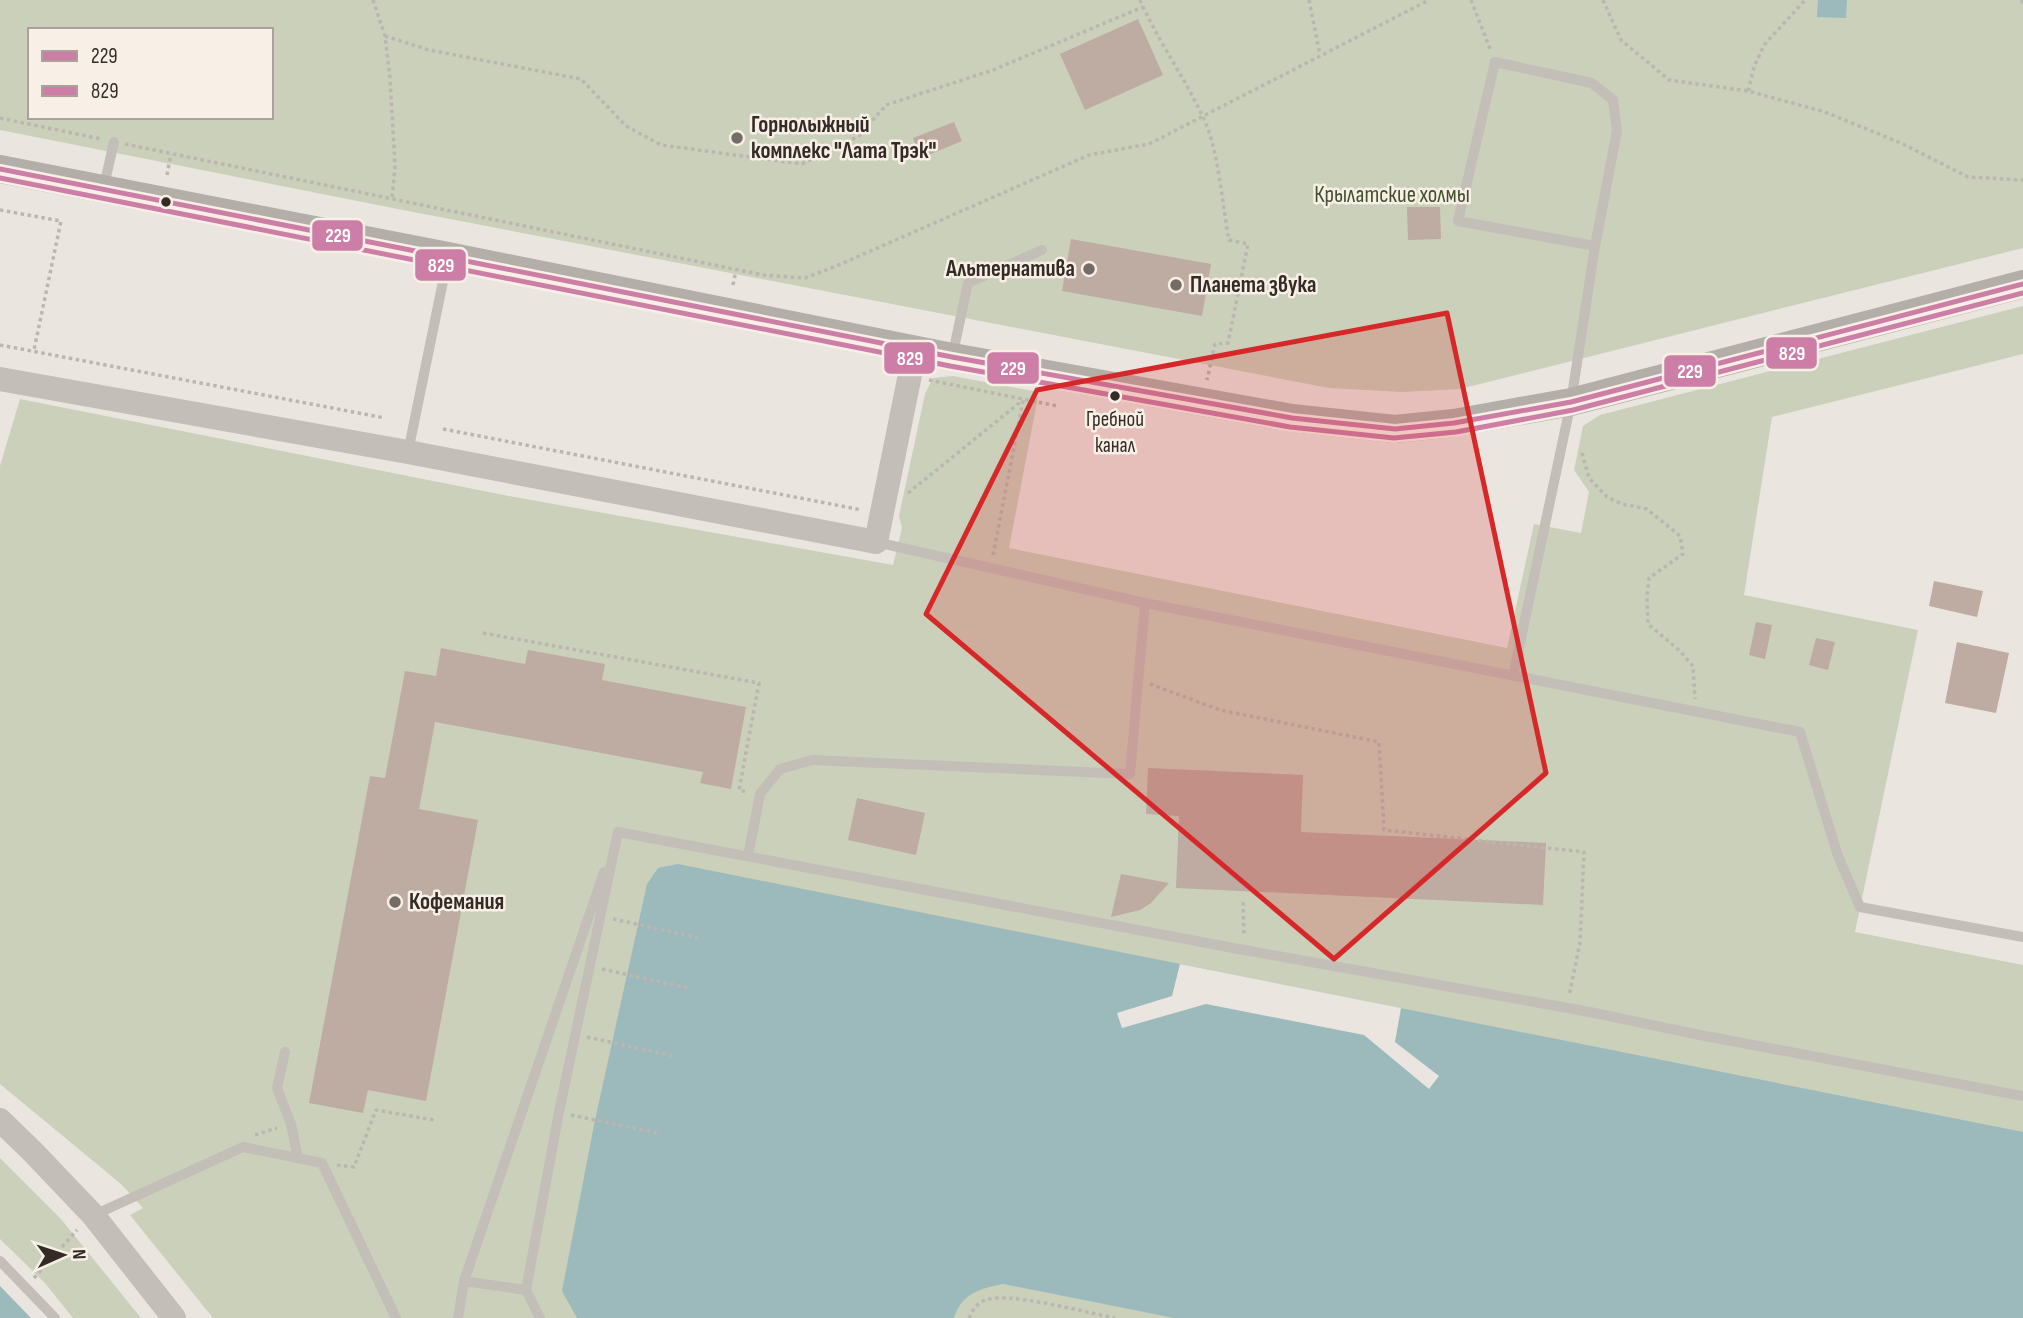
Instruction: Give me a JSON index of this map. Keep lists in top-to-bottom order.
{
  "parks": ["Крылатские холмы"],
  "places": [
    "Горнолыжный комплекс \"Лата Трэк\"",
    "Альтернатива",
    "Планета звука",
    "Гребной канал",
    "Кофемания"
  ],
  "lines": ["transit line 229", "transit line 829"],
  "legend": ["229", "829"],
  "north": "right"
}
